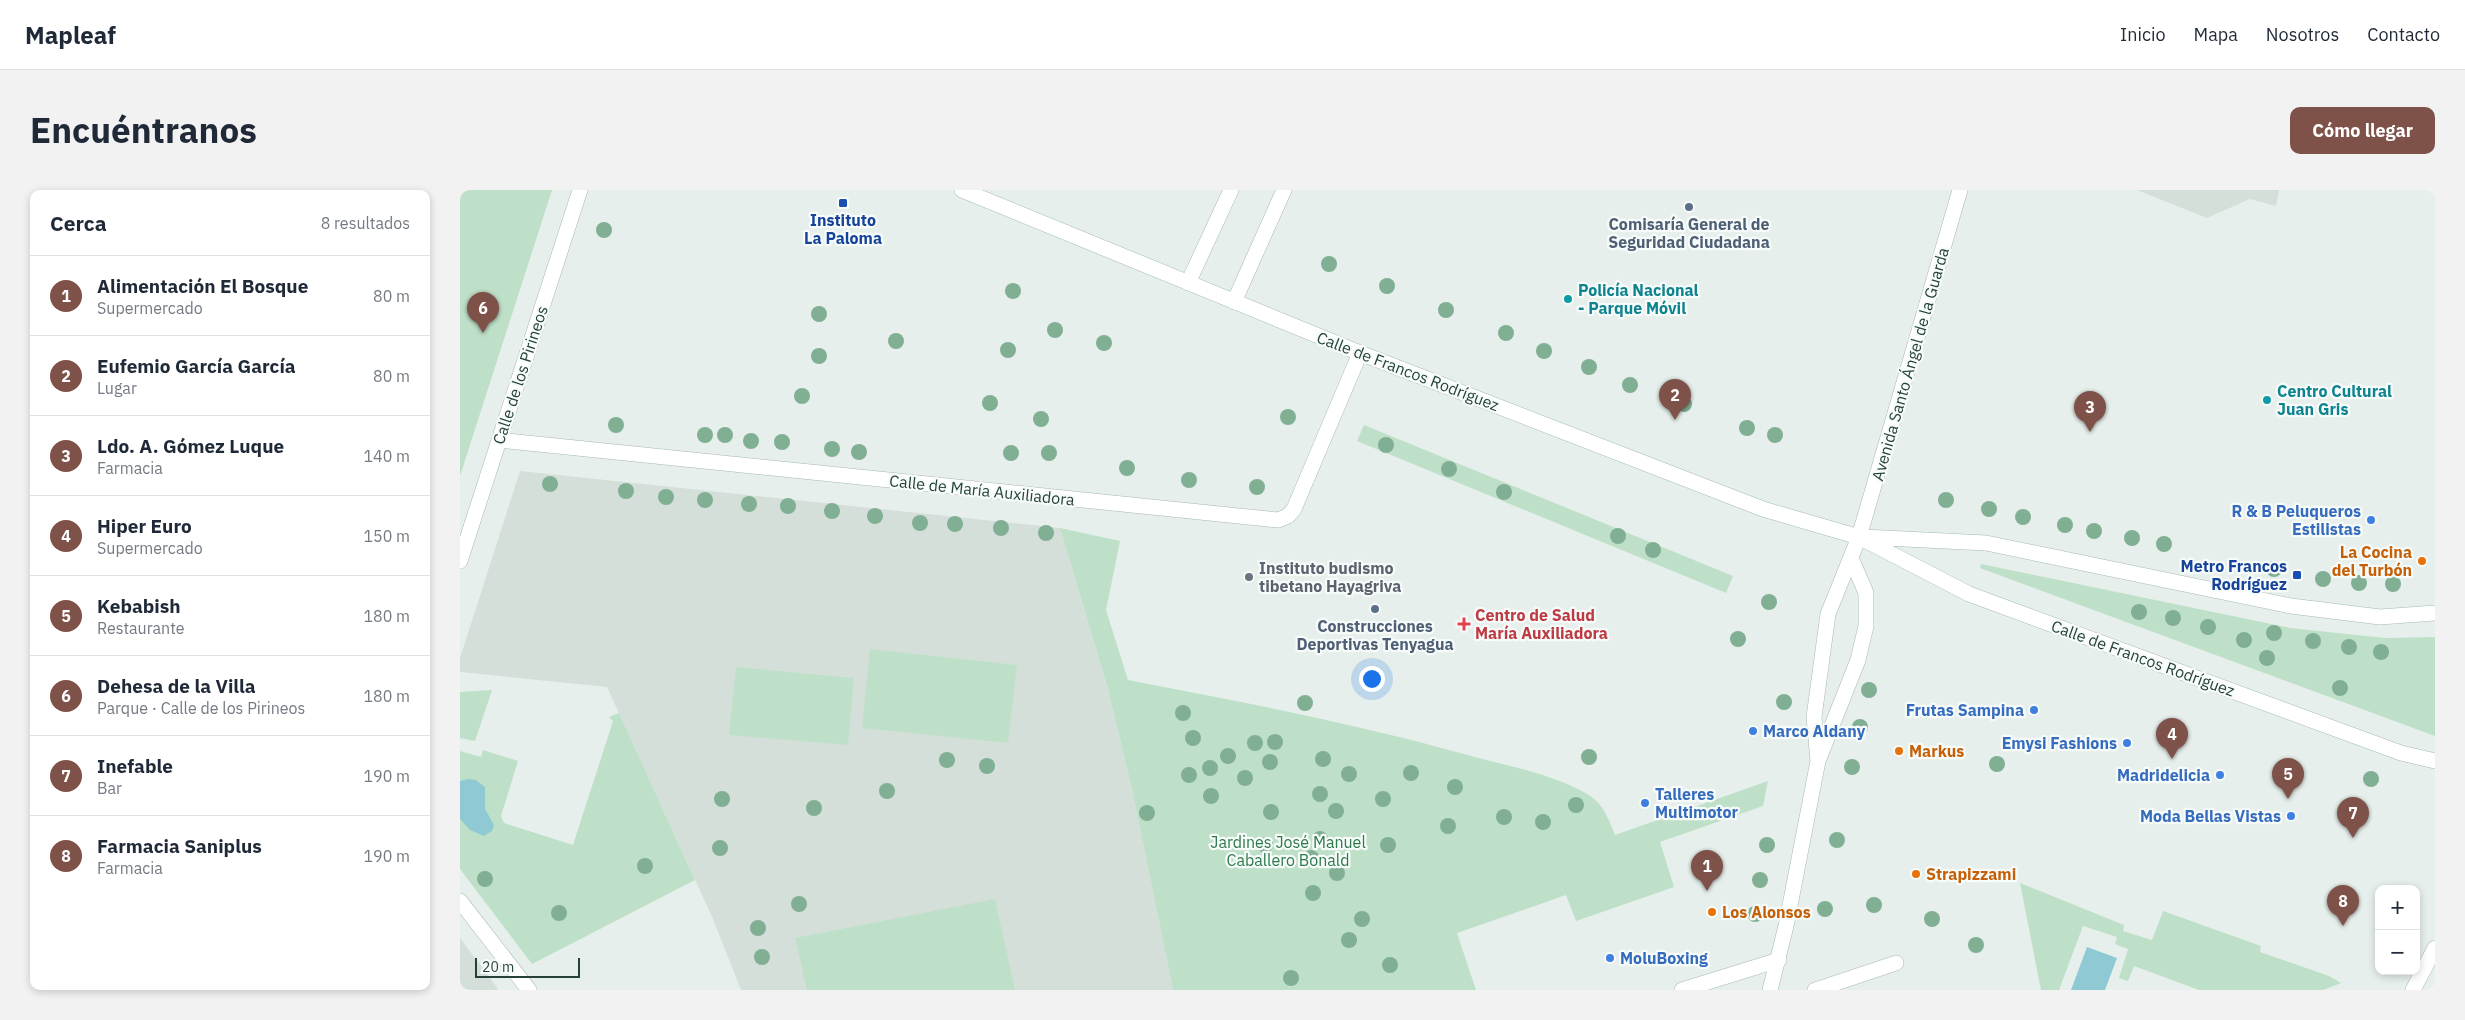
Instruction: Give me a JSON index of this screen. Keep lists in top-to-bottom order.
{
  "streets": {
    "street": [
      "Avenida Santo Ángel de la Guarda",
      "Calle de Francos Rodríguez",
      "Calle de los Pirineos",
      "Calle de María Auxiliadora"
    ]
  },
  "crossings": [
    ["Avenida Santo Ángel de la Guarda", "Calle de Francos Rodríguez"],
    ["Calle de Francos Rodríguez", "Calle de María Auxiliadora"],
    ["Calle de los Pirineos", "Calle de María Auxiliadora"]
  ],
  "parks": ["Jardines José Manuel Caballero Bonald"],
  "places": {
    "transit": ["Instituto La Paloma", "Metro Francos Rodríguez"],
    "other": [
      "Comisaría General de Seguridad Ciudadana",
      "Policía Nacional - Parque Móvil",
      "Centro Cultural Juan Gris",
      "R & B Peluqueros Estilistas",
      "La Cocina del Turbón",
      "Instituto budismo tibetano Hayagriva",
      "Construcciones Deportivas Tenyagua",
      "Frutas Sampina",
      "Marco Aldany",
      "Emysi Fashions",
      "Markus",
      "Madridelicia",
      "Talleres Multimotor",
      "Moda Bellas Vistas",
      "Strapizzami",
      "Los Alonsos",
      "MoluBoxing"
    ],
    "health": ["Centro de Salud María Auxiliadora"]
  },
  "scale_bar": "20 m",
  "page": {
    "header": "Mapleaf",
    "nav": [
      "Inicio",
      "Mapa",
      "Nosotros",
      "Contacto"
    ],
    "title": "Encuéntranos",
    "buttons": "Cómo llegar",
    "heading": ["Cerca", "8 resultados"],
    "list": [
      {
        "mark": "1",
        "name": "Alimentación El Bosque",
        "note": "Supermercado",
        "value": "80 m"
      },
      {
        "mark": "2",
        "name": "Eufemio García García",
        "note": "Lugar",
        "value": "80 m"
      },
      {
        "mark": "3",
        "name": "Ldo. A. Gómez Luque",
        "note": "Farmacia",
        "value": "140 m"
      },
      {
        "mark": "4",
        "name": "Hiper Euro",
        "note": "Supermercado",
        "value": "150 m"
      },
      {
        "mark": "5",
        "name": "Kebabish",
        "note": "Restaurante",
        "value": "180 m"
      },
      {
        "mark": "6",
        "name": "Dehesa de la Villa",
        "note": "Parque · Calle de los Pirineos",
        "value": "180 m"
      },
      {
        "mark": "7",
        "name": "Inefable",
        "note": "Bar",
        "value": "190 m"
      },
      {
        "mark": "8",
        "name": "Farmacia Saniplus",
        "note": "Farmacia",
        "value": "190 m"
      }
    ],
    "pins": [
      "6",
      "2",
      "3",
      "4",
      "5",
      "7",
      "1",
      "8"
    ],
    "map_buttons": ["+", "−"],
    "scale": "20 m"
  }
}
